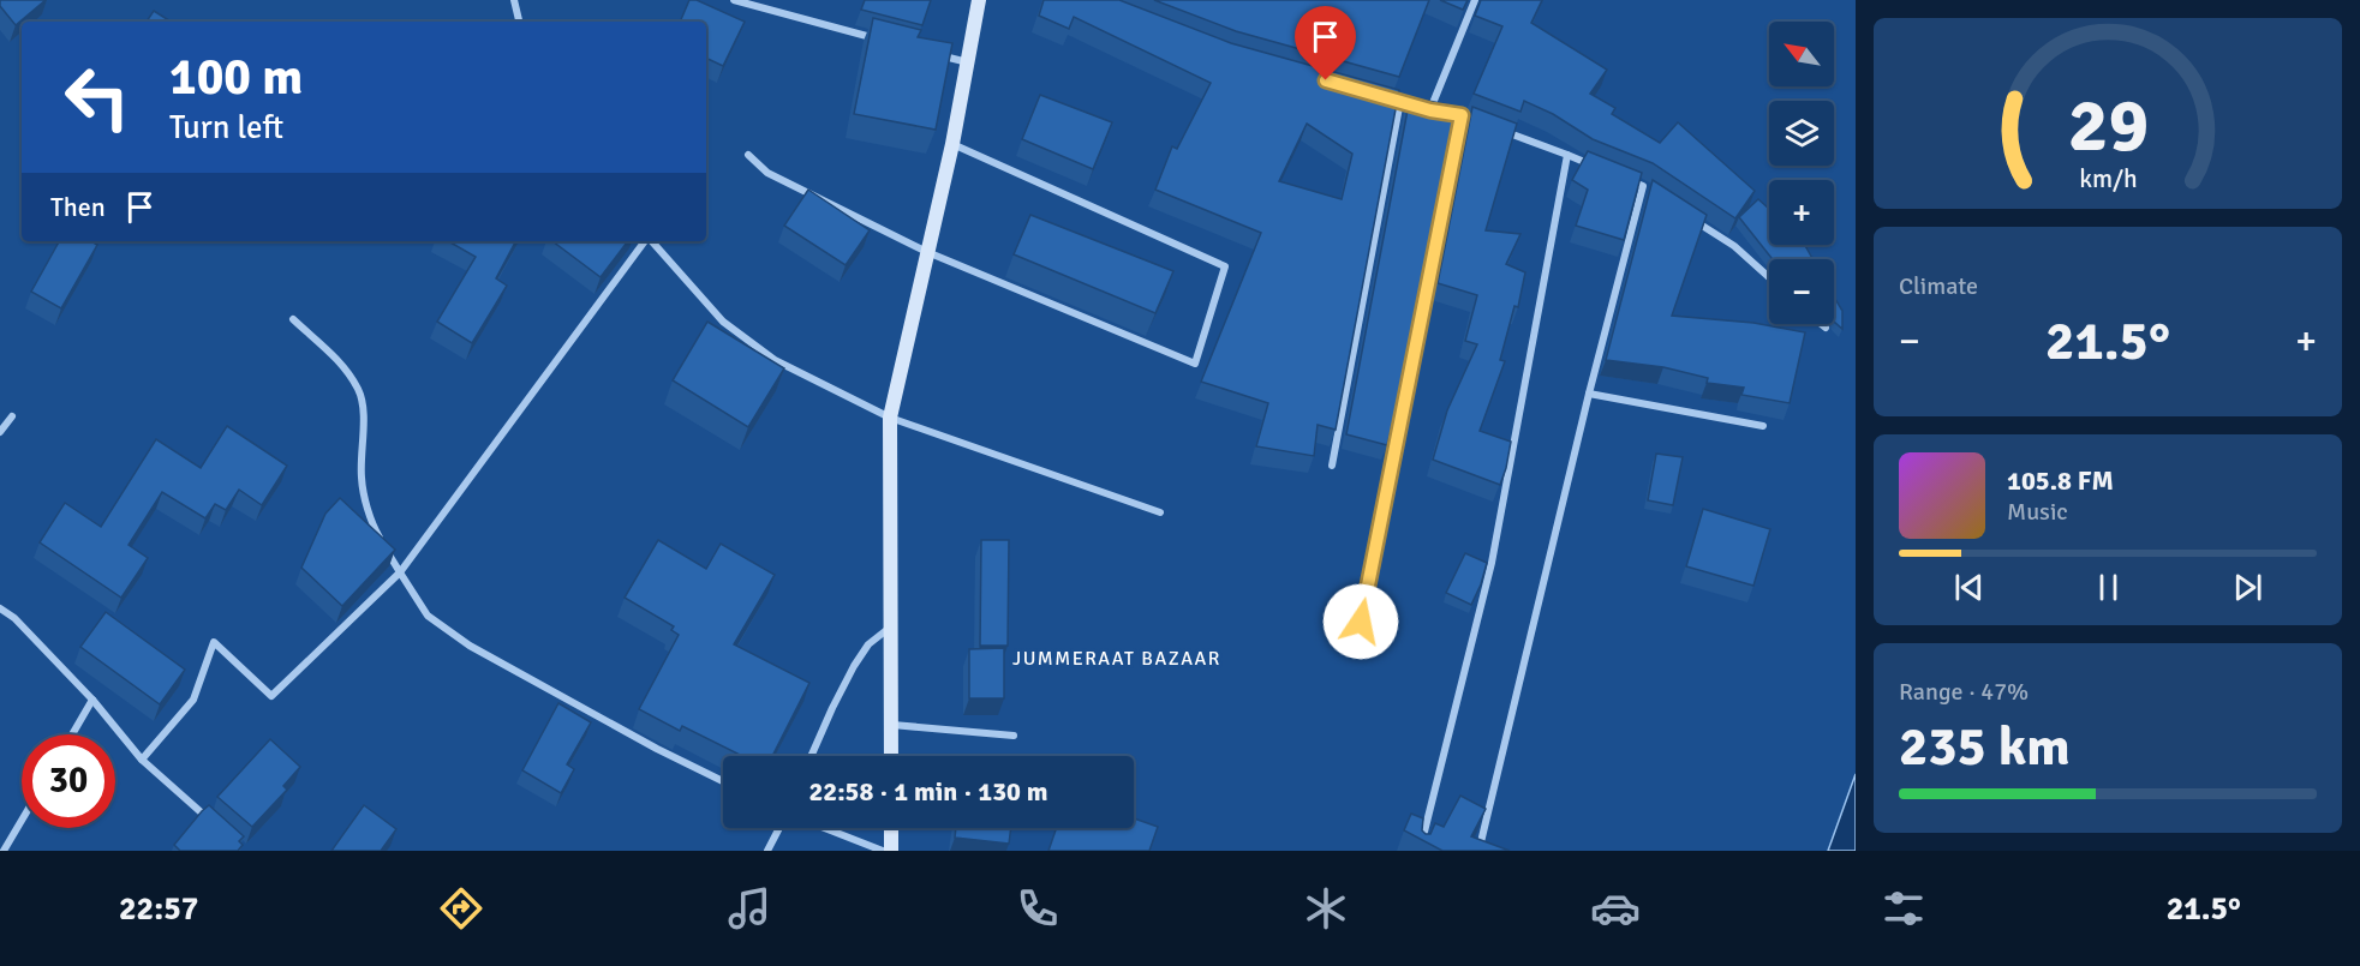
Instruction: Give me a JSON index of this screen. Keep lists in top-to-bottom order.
{
  "districts": ["JUMMERAAT BAZAAR"],
  "north": "top left",
  "page": {
    "map_buttons": ["+", "−"],
    "turn": ["100 m", "Turn left"],
    "then": "Then",
    "tile": [
      "Climate",
      ["Range · 47%", "235 km"]
    ],
    "heat": ["−", "21.5°", "+"],
    "song": ["105.8 FM", "Music"],
    "limit": "30",
    "trip": "22:58 · 1 min · 130 m",
    "tabs": ["22:57", "21.5°"],
    "gauge": ["29", "km/h"]
  }
}
